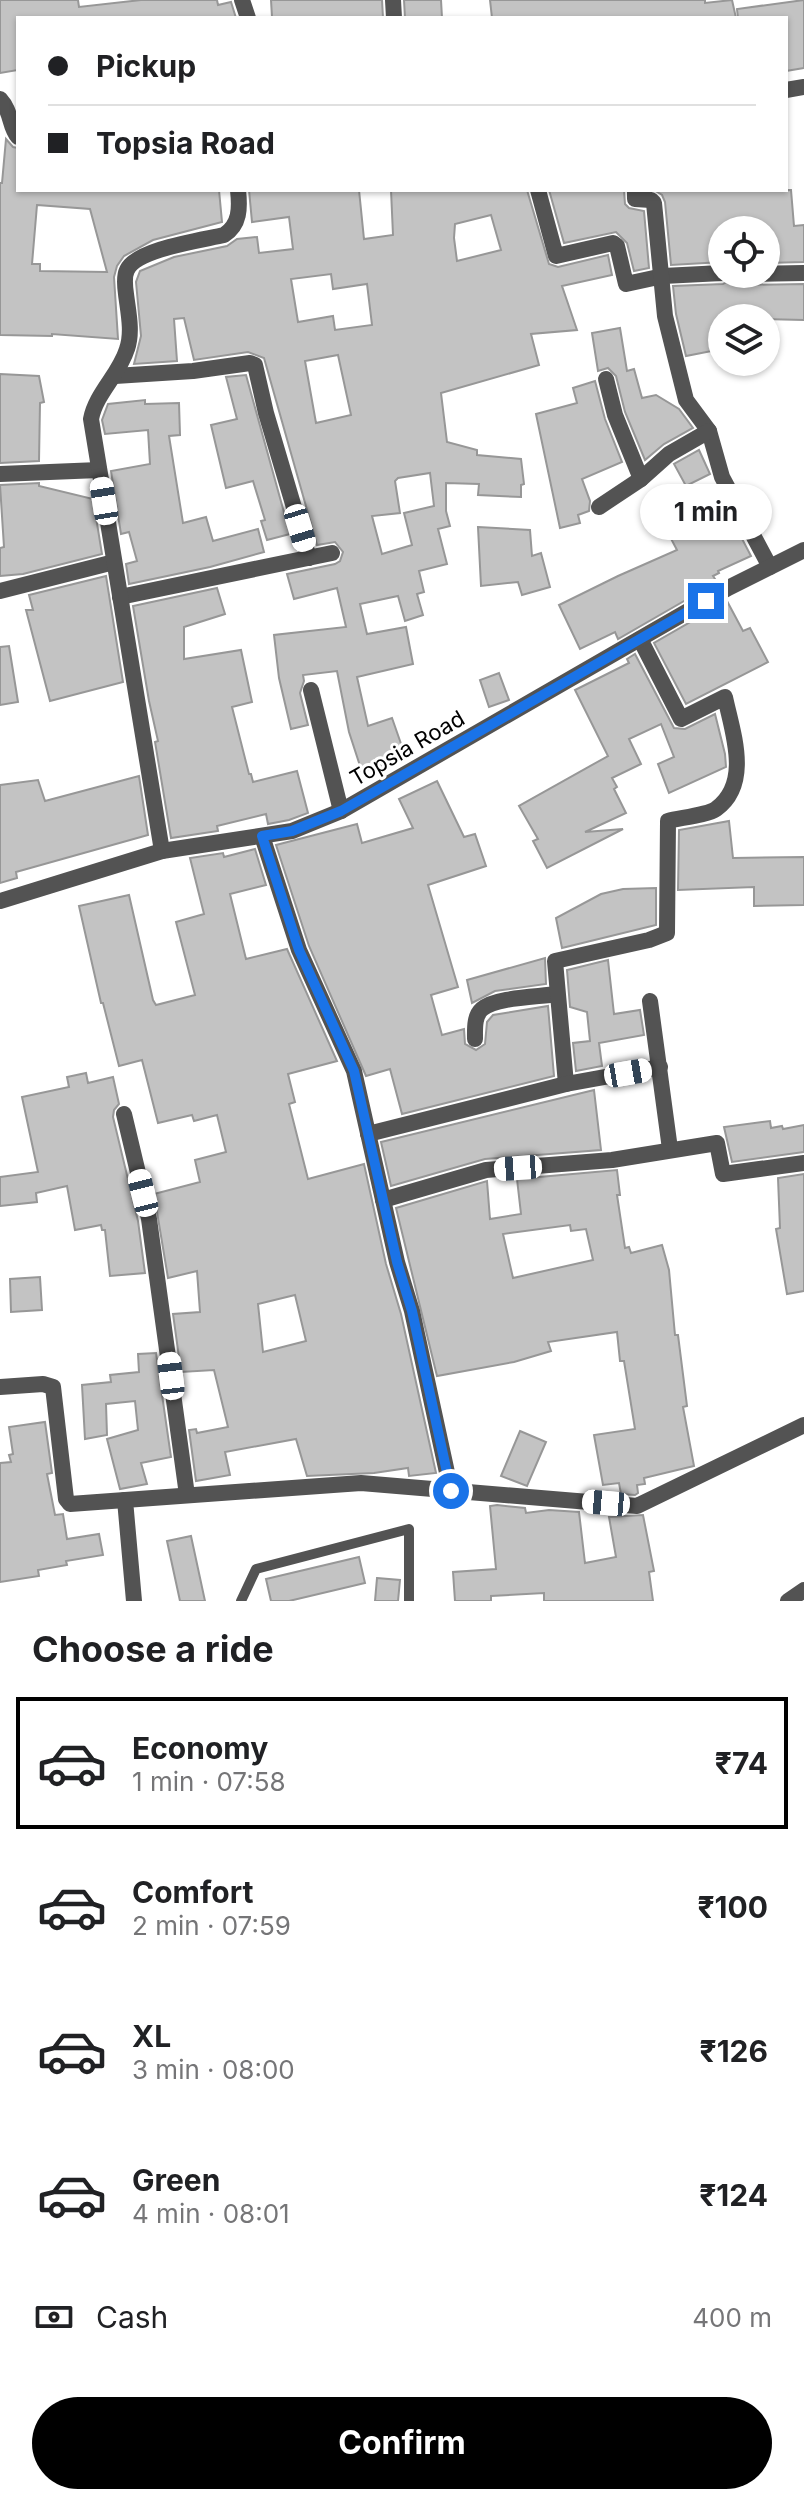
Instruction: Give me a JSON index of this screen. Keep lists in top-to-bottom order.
{
  "streets": {
    "street": ["Topsia Road"]
  },
  "page": {
    "banner": ["Pickup", "Topsia Road"],
    "bubble": "1 min",
    "heading": "Choose a ride",
    "list": [
      {
        "name": "Economy",
        "note": "1 min · 07:58",
        "value": "₹74"
      },
      {
        "name": "Comfort",
        "note": "2 min · 07:59",
        "value": "₹100"
      },
      {
        "name": "XL",
        "note": "3 min · 08:00",
        "value": "₹126"
      },
      {
        "name": "Green",
        "note": "4 min · 08:01",
        "value": "₹124"
      }
    ],
    "pay": ["Cash", "400 m"],
    "buttons": "Confirm"
  }
}
